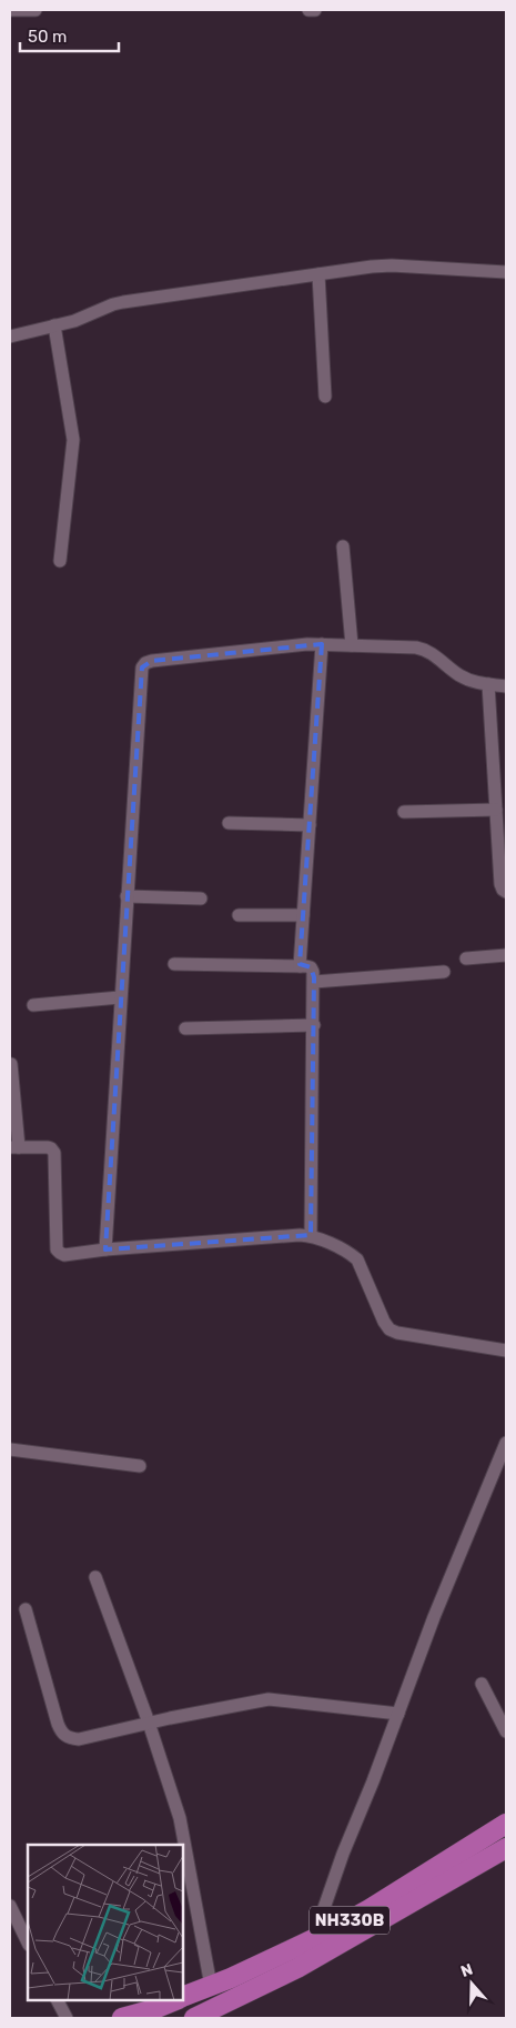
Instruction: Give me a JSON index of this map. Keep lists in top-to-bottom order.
{
  "streets": {
    "highway": ["NH330B"]
  },
  "scale_bar": "50 m",
  "north": "top"
}
